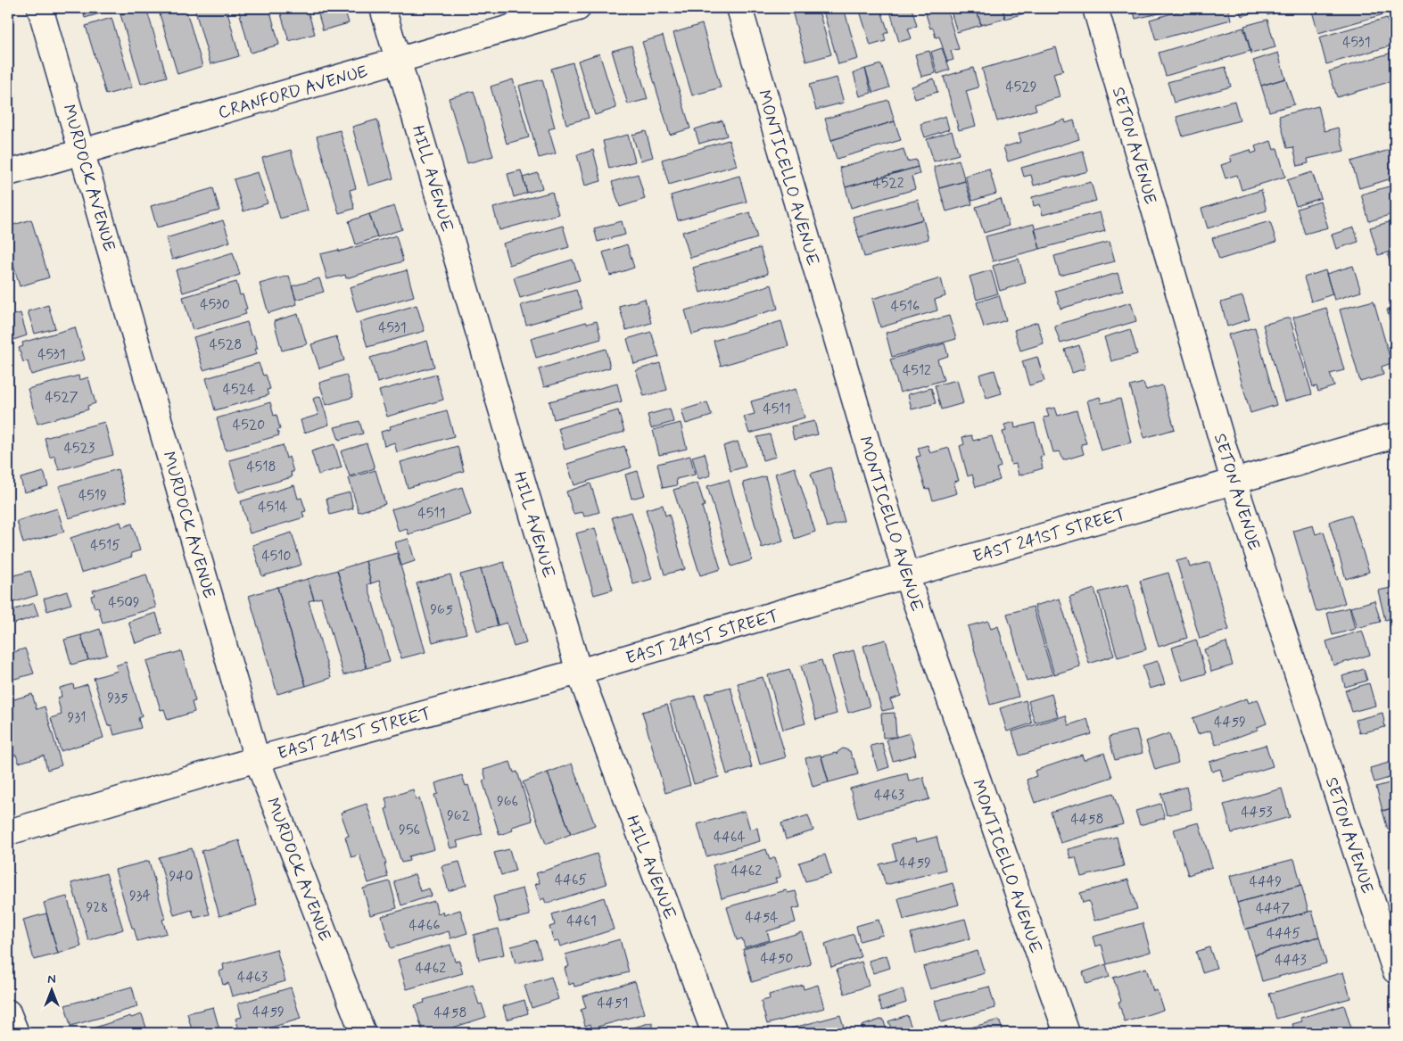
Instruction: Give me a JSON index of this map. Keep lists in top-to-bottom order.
{
  "streets": {
    "street": [
      "CRANFORD AVENUE",
      "SETON AVENUE",
      "MURDOCK AVENUE",
      "MONTICELLO AVENUE",
      "HILL AVENUE",
      "EAST 241ST STREET"
    ]
  },
  "crossings": [
    ["CRANFORD AVENUE", "MURDOCK AVENUE"],
    ["CRANFORD AVENUE", "HILL AVENUE"],
    ["SETON AVENUE", "EAST 241ST STREET"],
    ["MURDOCK AVENUE", "EAST 241ST STREET"],
    ["MONTICELLO AVENUE", "EAST 241ST STREET"],
    ["HILL AVENUE", "EAST 241ST STREET"]
  ],
  "house_numbers": [
    "4531",
    "4529",
    "4522",
    "4530",
    "4516",
    "4531",
    "4528",
    "4531",
    "4512",
    "4524",
    "4527",
    "4511",
    "4520",
    "4523",
    "4518",
    "4519",
    "4514",
    "4511",
    "4515",
    "4510",
    "4509",
    "965",
    "935",
    "931",
    "4459",
    "4463",
    "966",
    "4453",
    "962",
    "4458",
    "956",
    "4464",
    "4459",
    "4462",
    "940",
    "4465",
    "4449",
    "934",
    "928",
    "4447",
    "4454",
    "4461",
    "4466",
    "4445",
    "4450",
    "4443",
    "4462",
    "4463",
    "4451",
    "4459",
    "4458"
  ],
  "north": "top"
}
